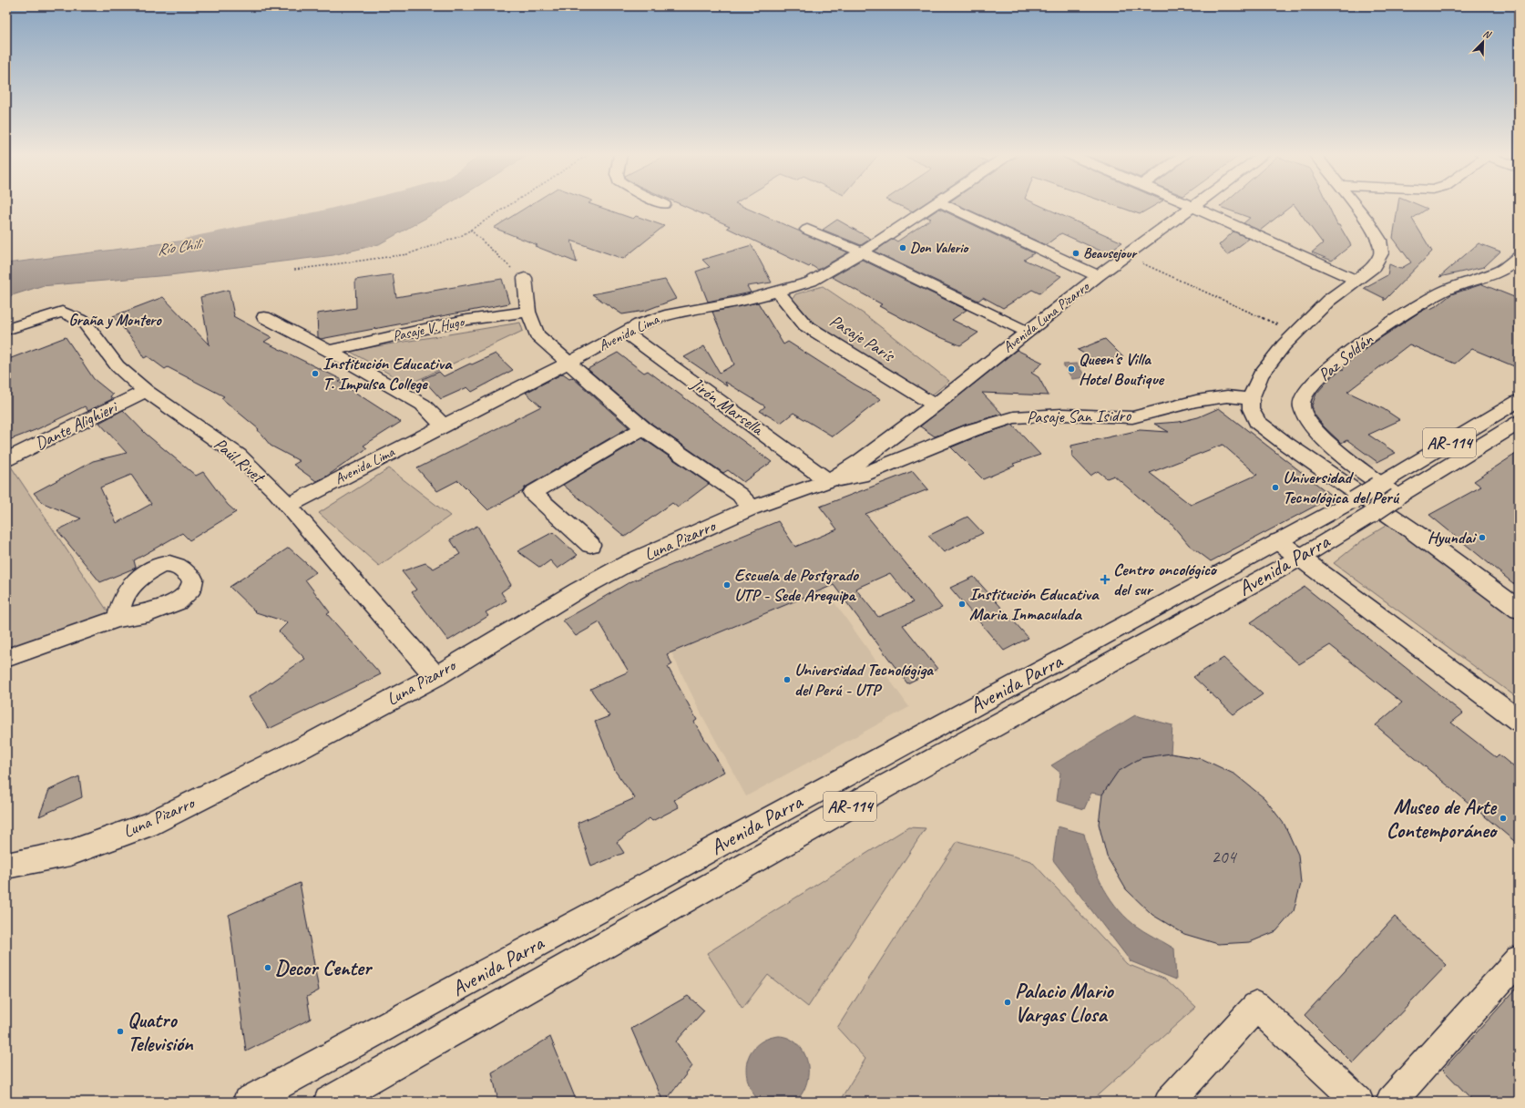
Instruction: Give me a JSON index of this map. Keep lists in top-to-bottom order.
{
  "streets": {
    "street": [
      "Avenida Luna Pizarro",
      "Pasaje V. Hugo",
      "Avenida Lima",
      "Pasaje París",
      "Paz Soldán",
      "Jirón Marsella",
      "Pasaje San Isidro",
      "Dante Alighieri",
      "AR-114",
      "Paúl Rivet",
      "Luna Pizarro",
      "Avenida Parra"
    ]
  },
  "crossings": [
    ["Avenida Luna Pizarro", "Pasaje París"],
    ["Avenida Luna Pizarro", "Jirón Marsella"],
    ["Avenida Luna Pizarro", "Pasaje San Isidro"],
    ["Avenida Luna Pizarro", "Luna Pizarro"],
    ["Avenida Lima", "Pasaje París"],
    ["Avenida Lima", "Jirón Marsella"],
    ["Avenida Lima", "Paúl Rivet"],
    ["Paz Soldán", "AR-114"],
    ["Paz Soldán", "Avenida Parra"],
    ["Jirón Marsella", "Pasaje San Isidro"],
    ["Jirón Marsella", "Luna Pizarro"],
    ["Pasaje San Isidro", "Luna Pizarro"],
    ["Dante Alighieri", "Paúl Rivet"],
    ["AR-114", "Avenida Parra"],
    ["Paúl Rivet", "Luna Pizarro"]
  ],
  "districts": ["Graña y Montero"],
  "water": ["Río Chili"],
  "places": {
    "other": [
      "Don Valerio",
      "Beausejour",
      "Queen's Villa Hotel Boutique",
      "Institución Educativa T. Impulsa College",
      "Universidad Tecnológica del Perú",
      "Hyundai",
      "Escuela de Postgrado UTP - Sede Arequipa",
      "Institución Educativa Maria Inmaculada",
      "Universidad Tecnológiga del Perú - UTP",
      "Museo de Arte Contemporáneo",
      "Decor Center",
      "Palacio Mario Vargas Llosa",
      "Quatro Televisión"
    ],
    "health": ["Centro oncológico del sur"]
  },
  "house_numbers": ["204"],
  "north": "top right"
}
